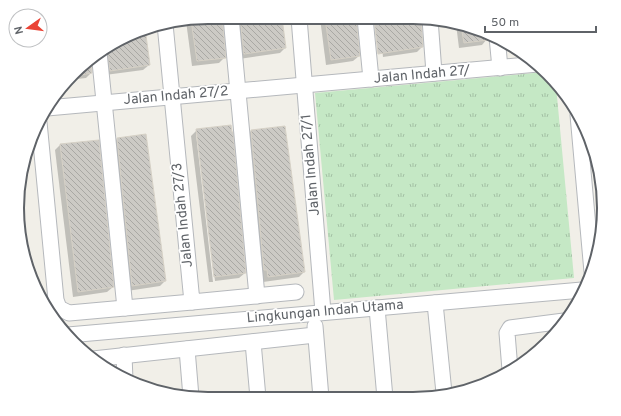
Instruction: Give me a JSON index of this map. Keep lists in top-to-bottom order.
{
  "streets": {
    "street": [
      "Jalan Indah 27/",
      "Jalan Indah 27/2",
      "Jalan Indah 27/1",
      "Jalan Indah 27/3",
      "Lingkungan Indah Utama"
    ]
  },
  "crossings": [
    ["Jalan Indah 27/", "Jalan Indah 27/2"],
    ["Jalan Indah 27/", "Jalan Indah 27/1"],
    ["Jalan Indah 27/2", "Jalan Indah 27/1"],
    ["Jalan Indah 27/2", "Jalan Indah 27/3"],
    ["Jalan Indah 27/1", "Lingkungan Indah Utama"]
  ],
  "scale_bar": "50 m",
  "north": "left"
}
